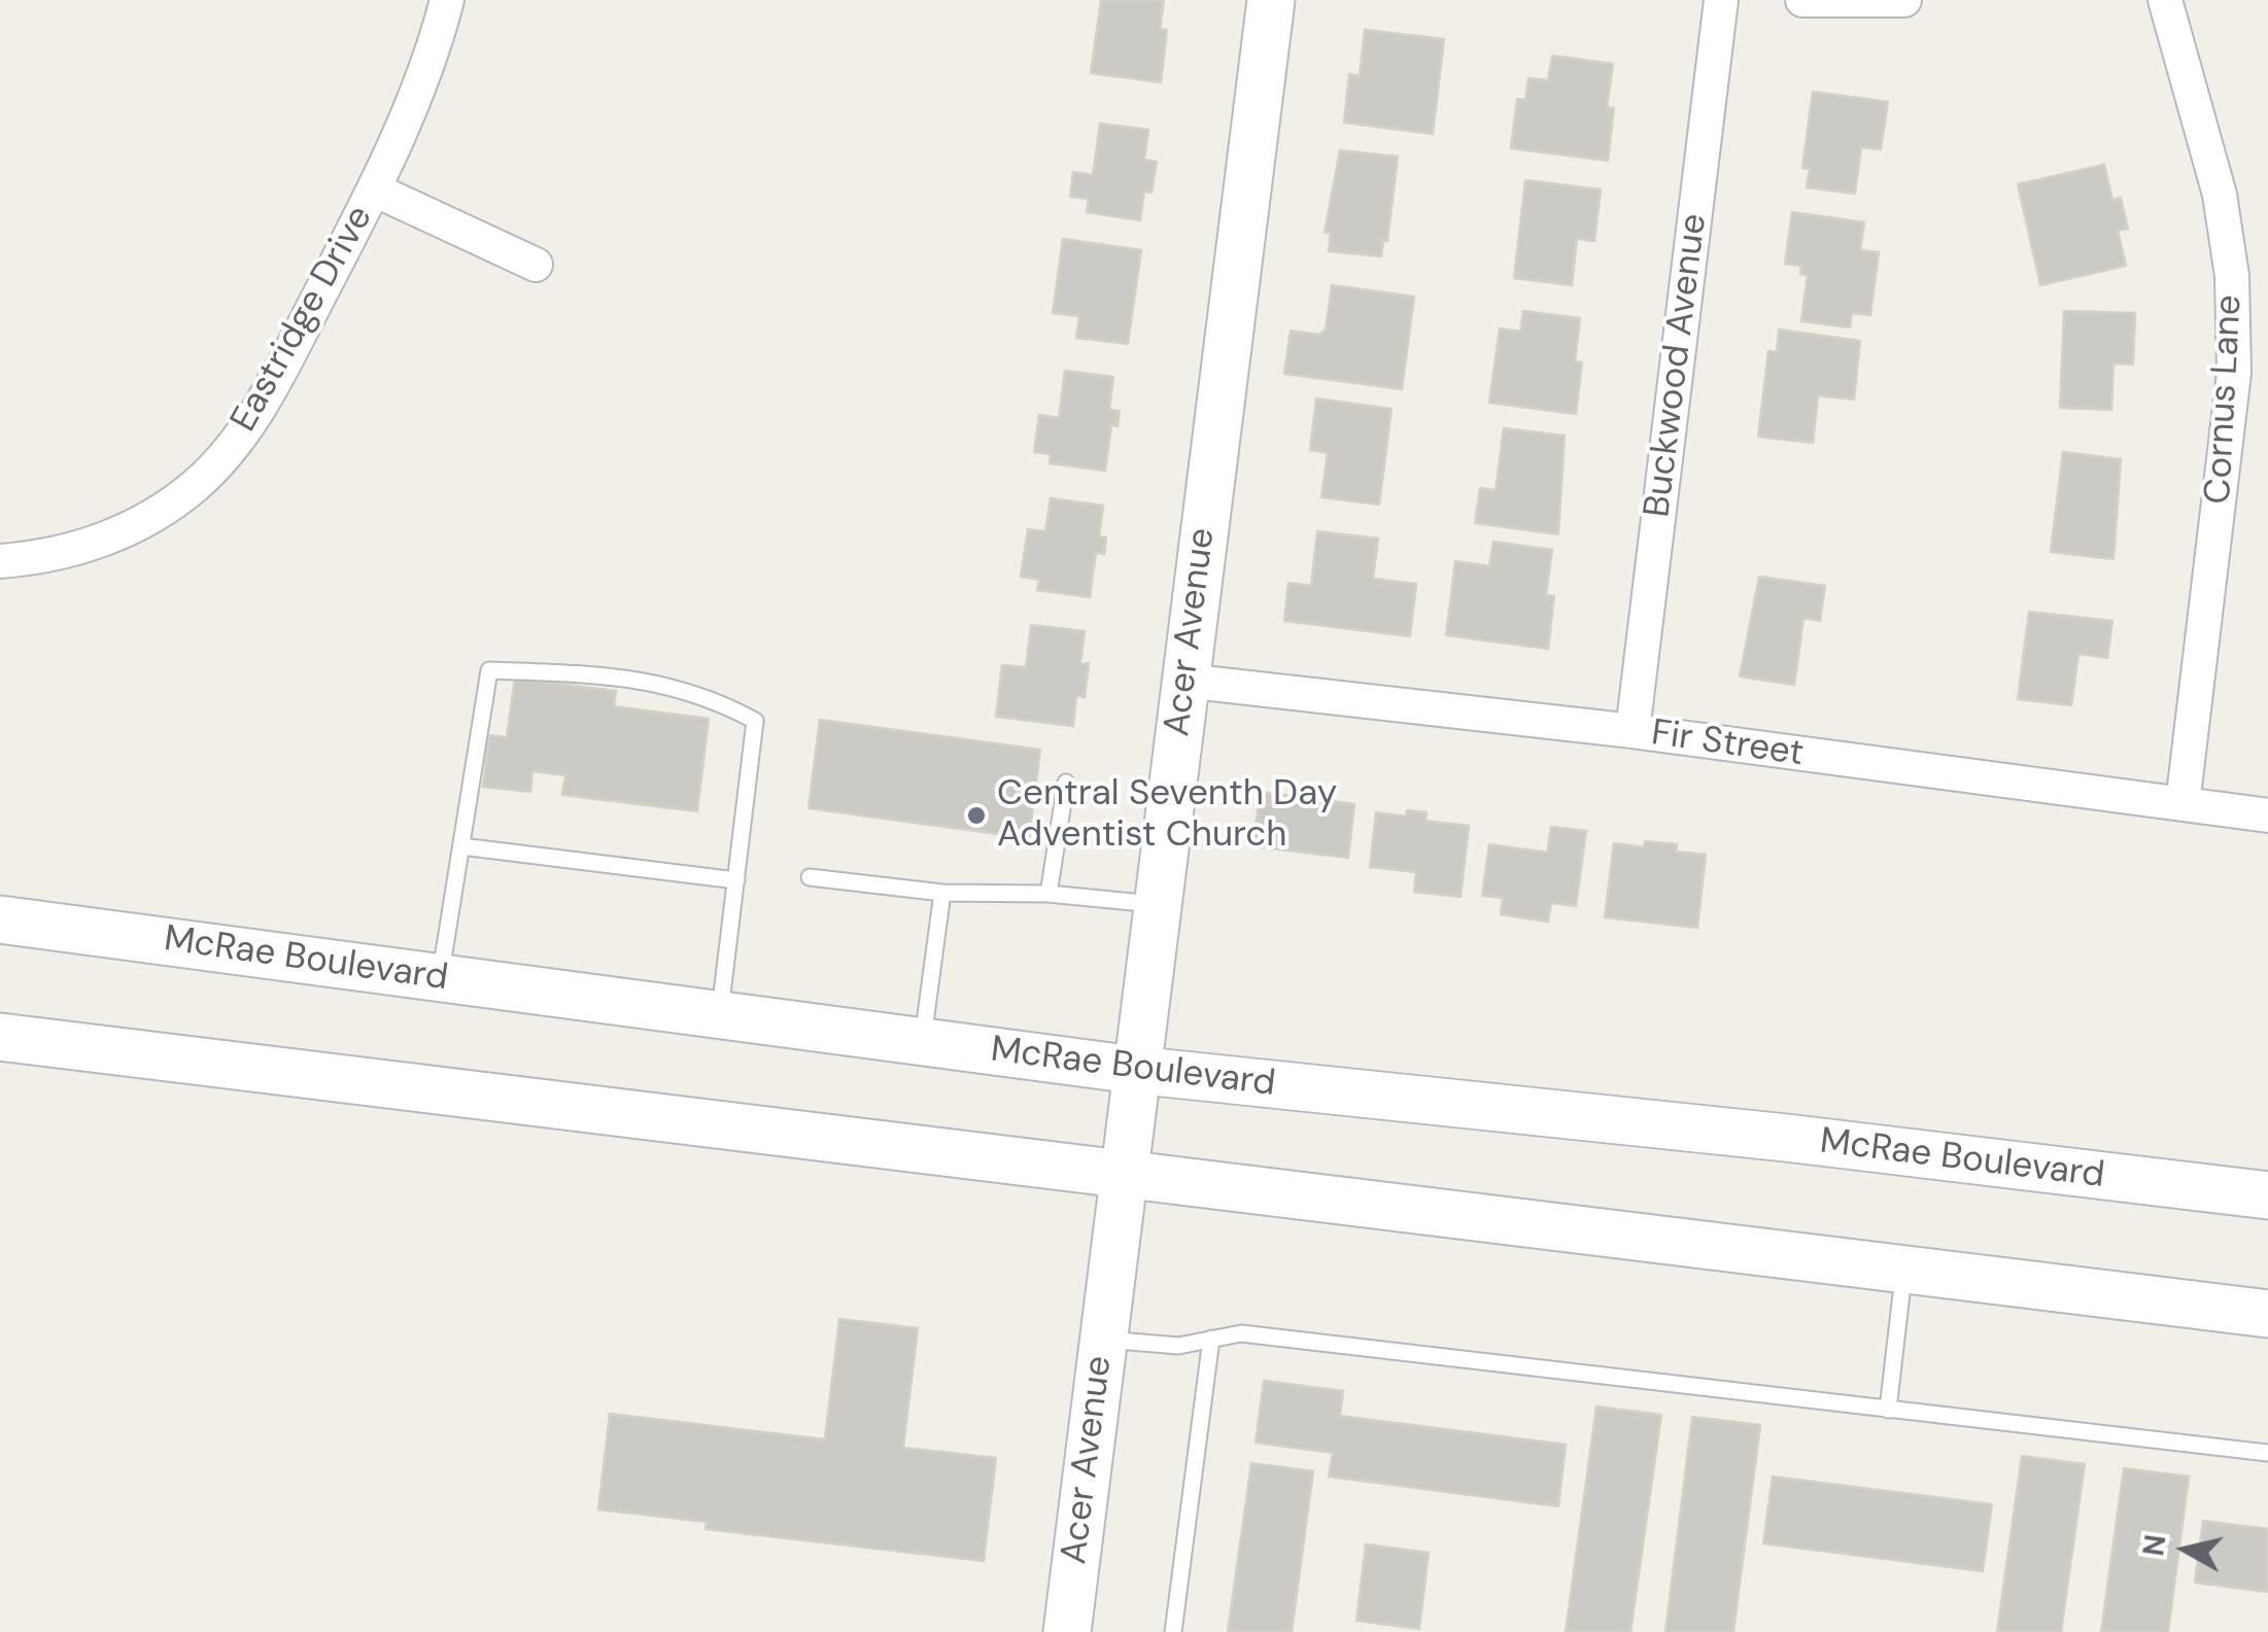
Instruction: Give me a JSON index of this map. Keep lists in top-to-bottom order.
{
  "streets": {
    "main road": ["Acer Avenue", "McRae Boulevard"],
    "street": [
      "Eastridge Drive",
      "Buckwood Avenue",
      "Cornus Lane",
      "Fir Street"
    ]
  },
  "crossings": [
    ["Buckwood Avenue", "Fir Street"],
    ["Cornus Lane", "Fir Street"],
    ["Acer Avenue", "Fir Street"],
    ["Acer Avenue", "McRae Boulevard"]
  ],
  "places": ["Central Seventh Day Adventist Church"],
  "north": "left"
}
